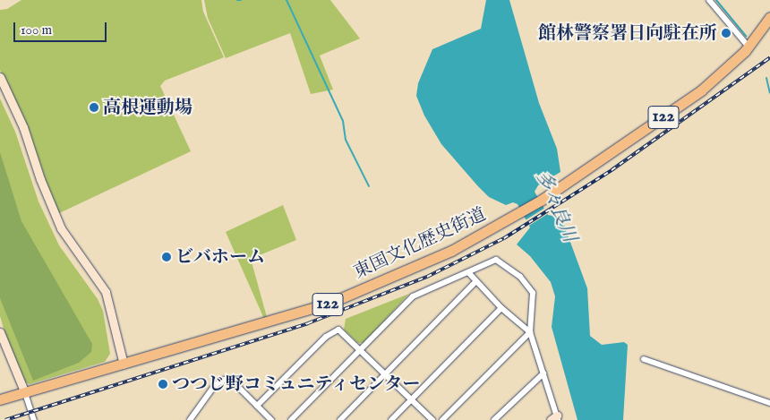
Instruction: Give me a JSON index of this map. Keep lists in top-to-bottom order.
{
  "streets": {
    "highway": ["122", "東国文化歴史街道"]
  },
  "water": ["多々良川"],
  "places": [
    "館林警察署日向駐在所",
    "高根運動場",
    "ビバホーム",
    "つつじ野コミュニティセンター"
  ],
  "scale_bar": "100 m"
}
